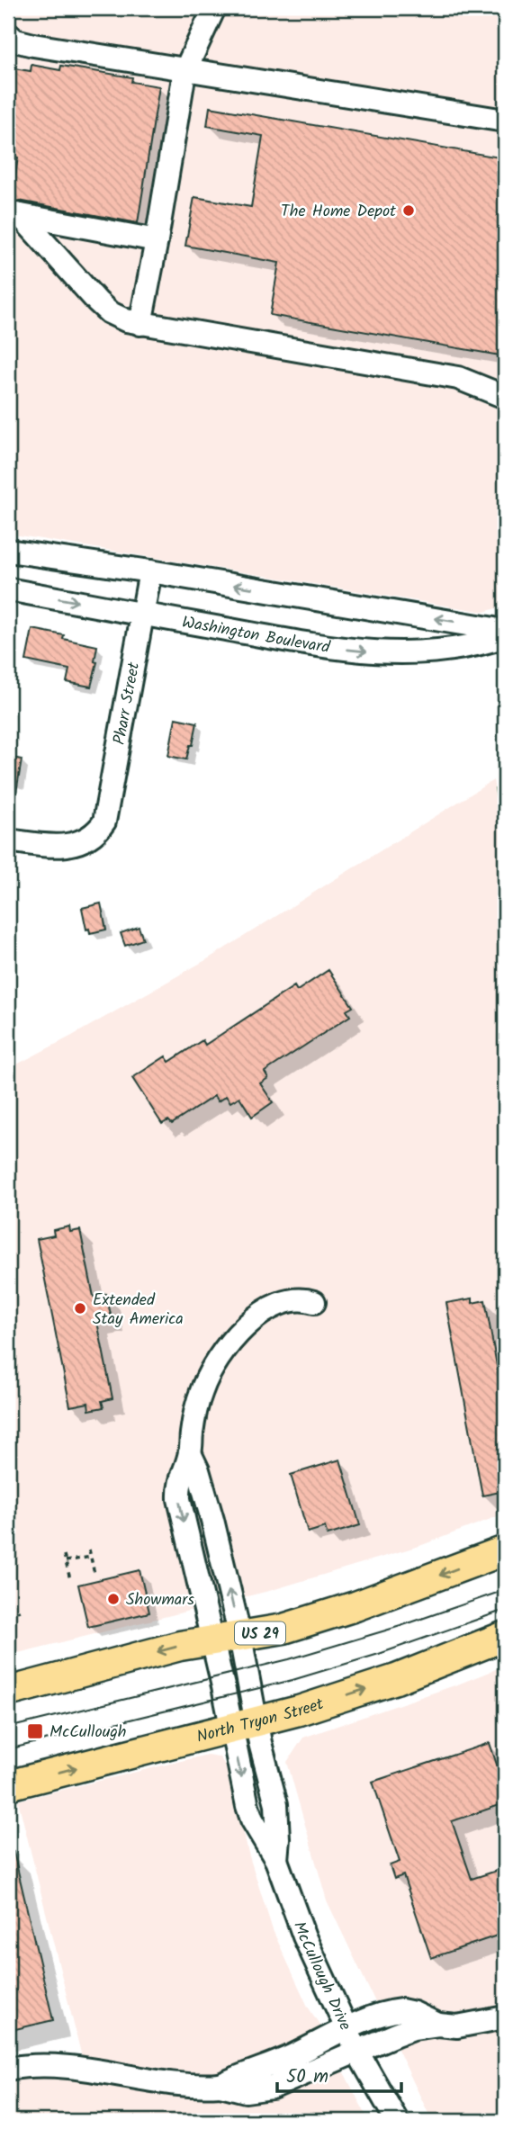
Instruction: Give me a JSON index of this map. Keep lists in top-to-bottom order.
{
  "streets": {
    "main road": ["US 29", "North Tryon Street"],
    "street": ["Washington Boulevard", "Pharr Street", "McCullough Drive"]
  },
  "crossings": [
    ["Washington Boulevard", "Pharr Street"],
    ["US 29", "McCullough Drive"],
    ["North Tryon Street", "McCullough Drive"]
  ],
  "places": {
    "other": ["The Home Depot", "Extended Stay America", "Showmars"],
    "transit": ["McCullough"]
  },
  "scale_bar": "50 m"
}
